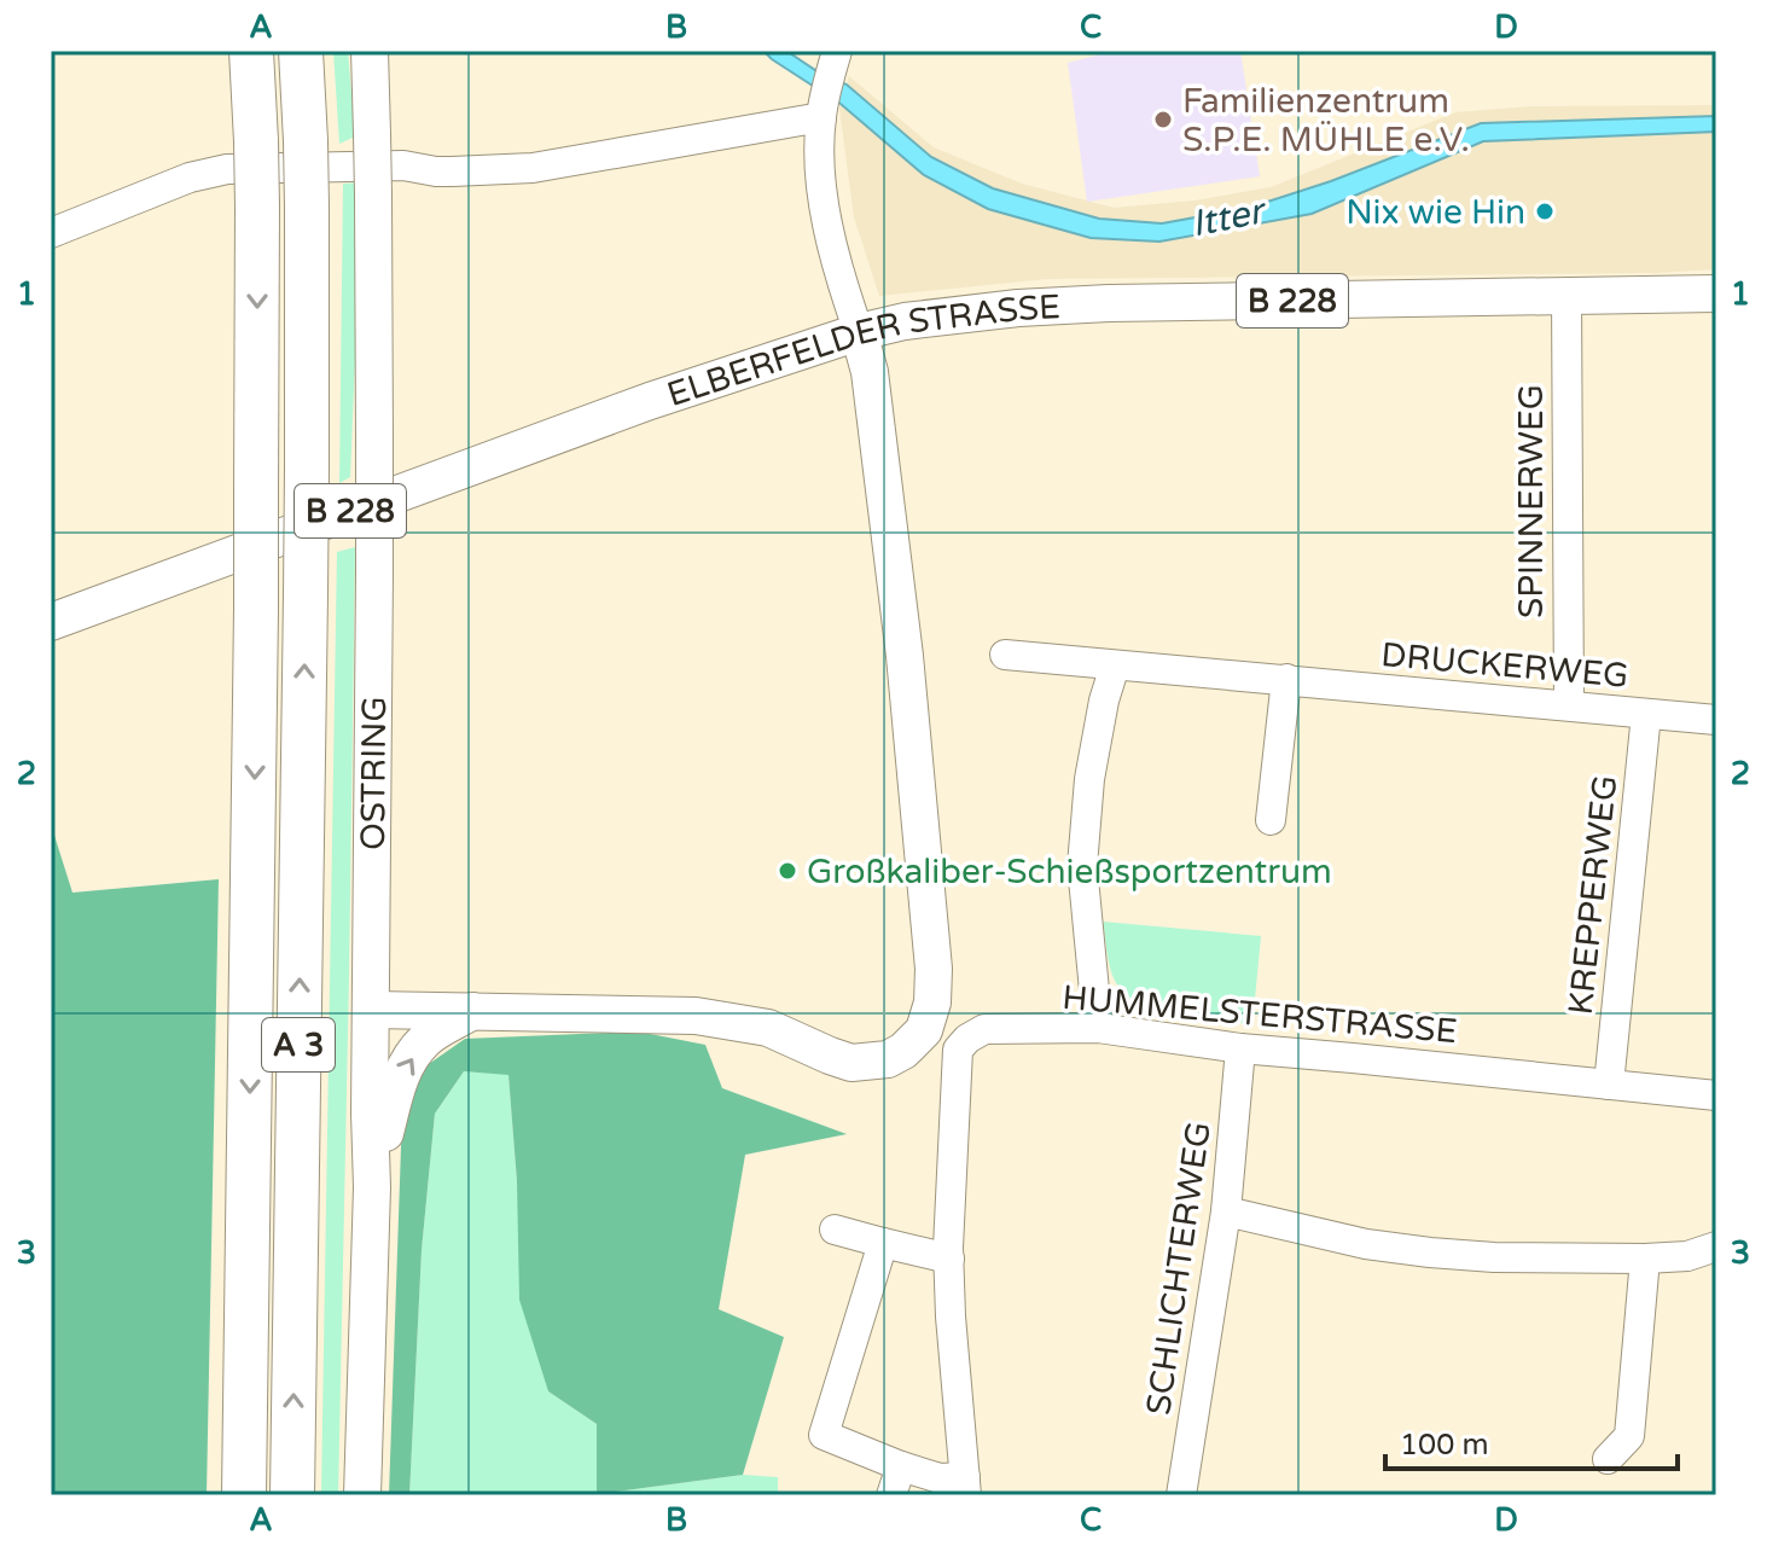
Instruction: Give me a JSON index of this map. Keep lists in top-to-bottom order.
{
  "streets": {
    "highway": ["A 3"],
    "main road": ["B 228", "ELBERFELDER STRASSE", "OSTRING"],
    "street": [
      "SPINNERWEG",
      "DRUCKERWEG",
      "KREPPERWEG",
      "HUMMELSTERSTRASSE",
      "SCHLICHTERWEG"
    ]
  },
  "crossings": [
    ["ELBERFELDER STRASSE", "SPINNERWEG"],
    ["SPINNERWEG", "DRUCKERWEG"],
    ["DRUCKERWEG", "KREPPERWEG"],
    ["KREPPERWEG", "HUMMELSTERSTRASSE"],
    ["HUMMELSTERSTRASSE", "SCHLICHTERWEG"]
  ],
  "water": ["Itter"],
  "places": ["Familienzentrum S.P.E. MÜHLE e.V.", "Nix wie Hin", "Großkaliber-Schießsportzentrum"],
  "scale_bar": "100 m",
  "grid": {
    "columns": [
      "A",
      "B",
      "C",
      "D"
    ],
    "rows": ["1", "2", "3"]
  }
}
